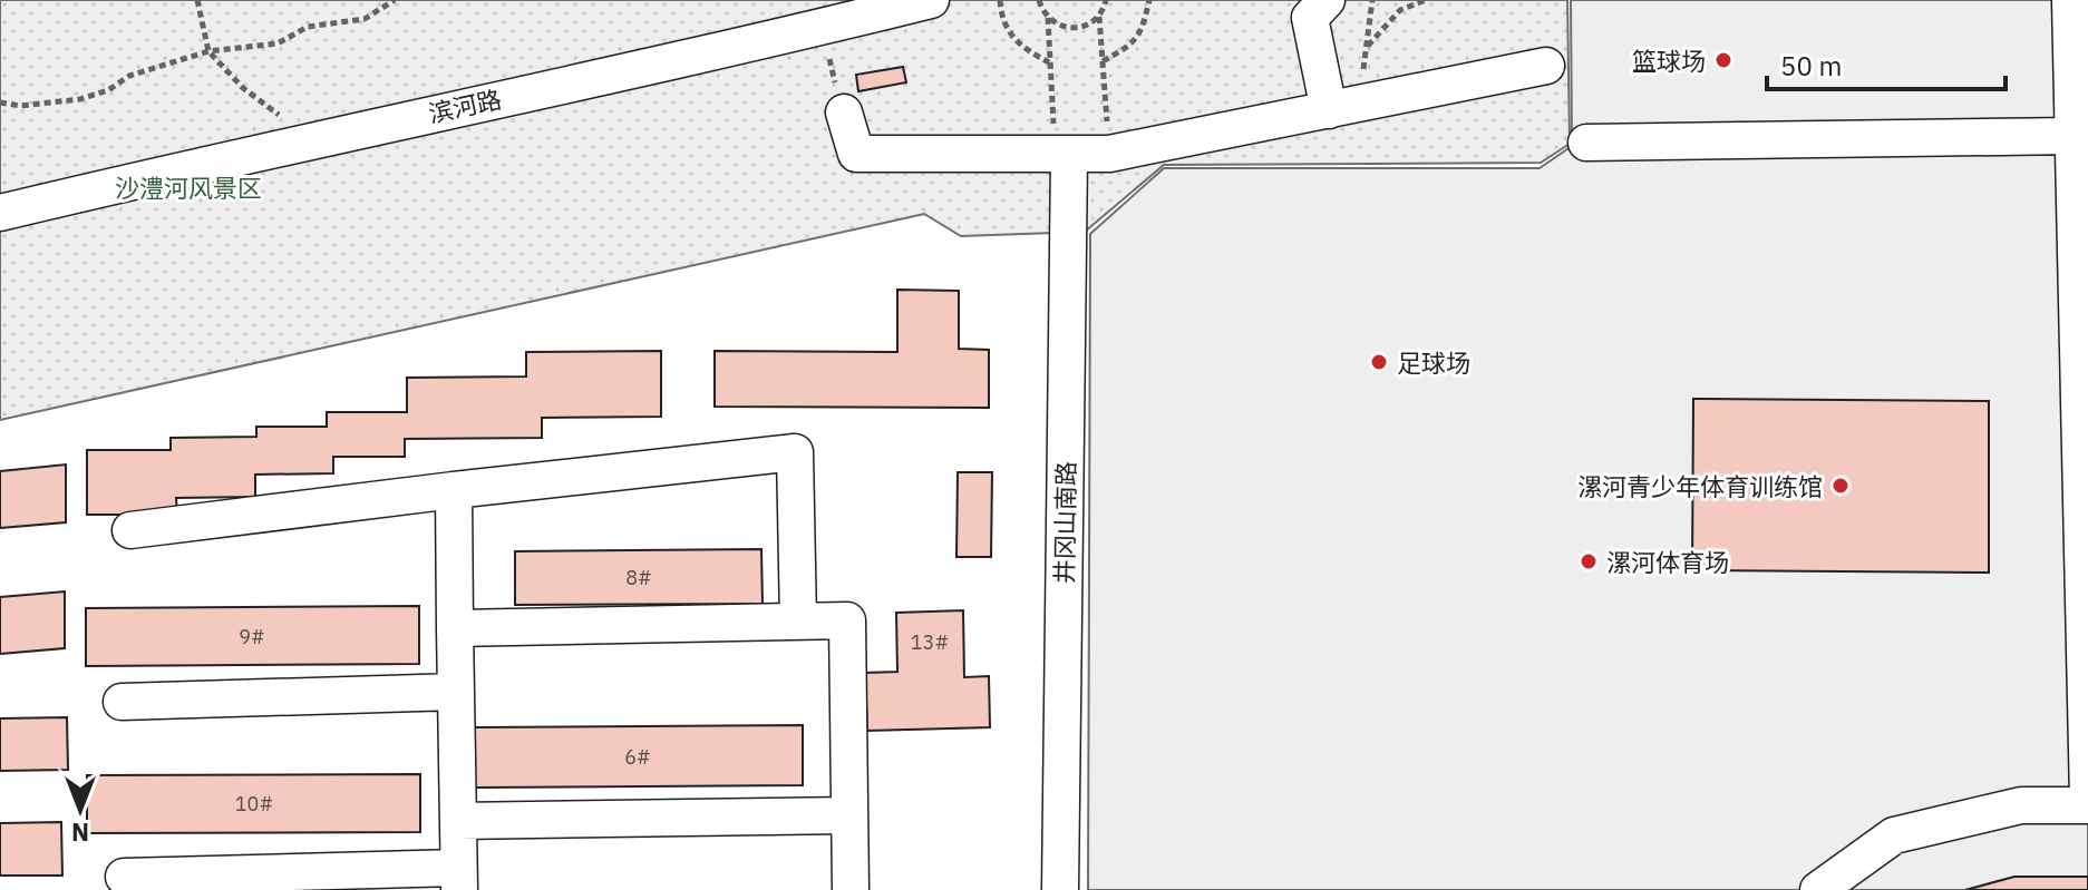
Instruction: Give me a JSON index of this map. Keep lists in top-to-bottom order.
{
  "streets": {
    "street": ["滨河路", "井冈山南路"]
  },
  "parks": ["沙澧河风景区"],
  "places": [
    "篮球场",
    "足球场",
    "漯河青少年体育训练馆",
    "漯河体育场"
  ],
  "house_numbers": [
    "8#",
    "9#",
    "13#",
    "6#",
    "10#"
  ],
  "scale_bar": "50 m",
  "north": "bottom"
}
